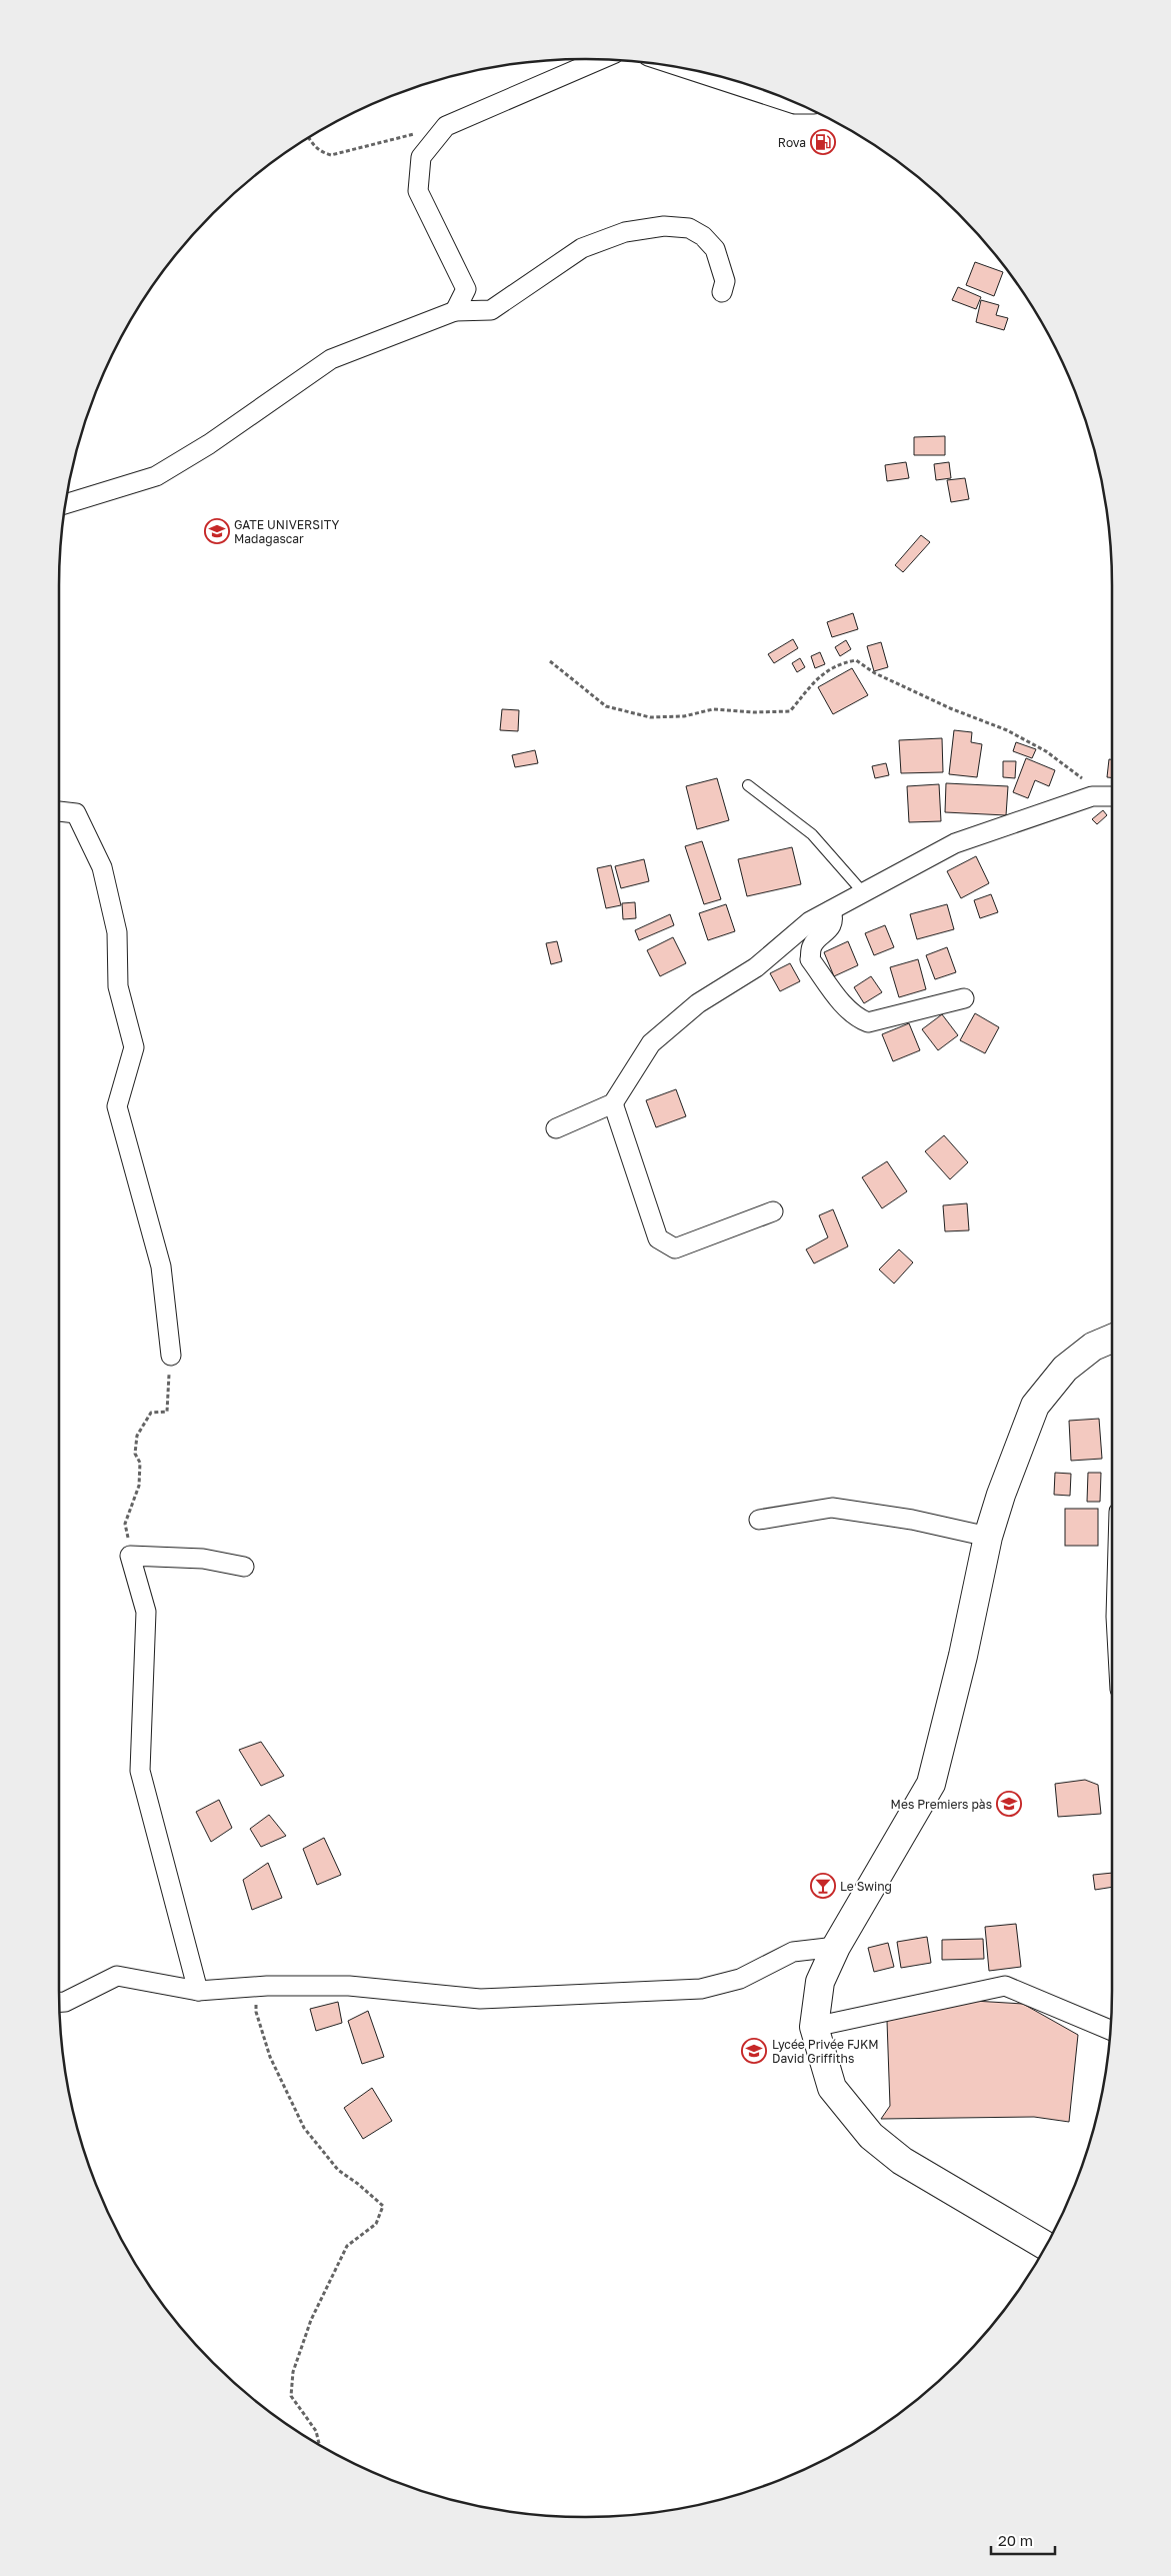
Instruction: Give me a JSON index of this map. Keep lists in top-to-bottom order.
{
  "places": {
    "fuel station": ["Rova"],
    "school or university": ["GATE UNIVERSITY Madagascar", "Mes Premiers pàs", "Lycée Privée FJKM David Griffiths"],
    "bar": ["Le Swing"]
  },
  "scale_bar": "20 m"
}
